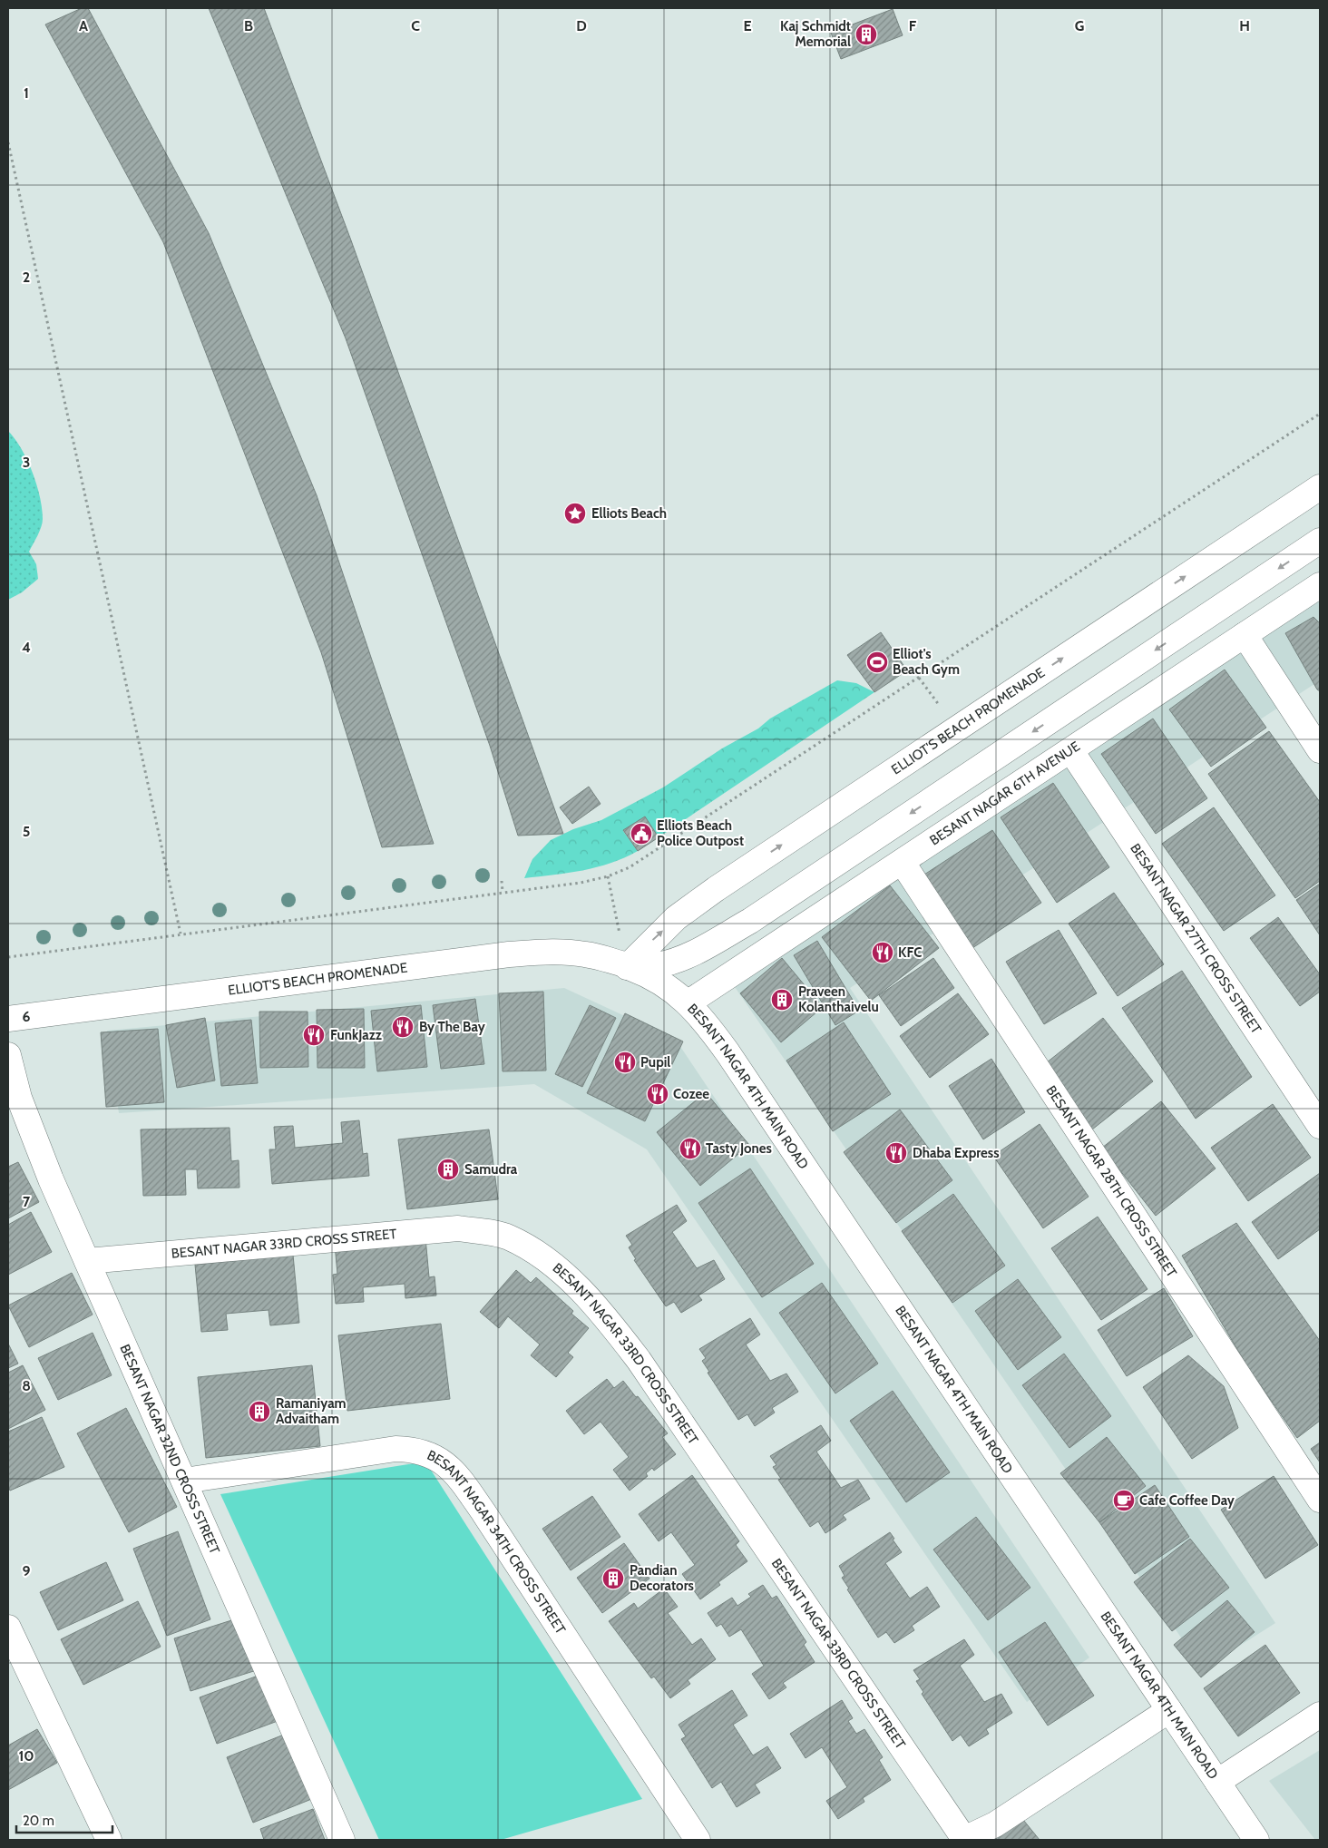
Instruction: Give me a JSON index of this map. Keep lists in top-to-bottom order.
{
  "streets": {
    "street": [
      "ELLIOT'S BEACH PROMENADE",
      "BESANT NAGAR 6TH AVENUE",
      "BESANT NAGAR 27TH CROSS STREET",
      "BESANT NAGAR 4TH MAIN ROAD",
      "BESANT NAGAR 28TH CROSS STREET",
      "BESANT NAGAR 33RD CROSS STREET",
      "BESANT NAGAR 32ND CROSS STREET",
      "BESANT NAGAR 34TH CROSS STREET"
    ]
  },
  "crossings": [
    ["ELLIOT'S BEACH PROMENADE", "BESANT NAGAR 4TH MAIN ROAD"],
    ["BESANT NAGAR 6TH AVENUE", "BESANT NAGAR 27TH CROSS STREET"],
    ["BESANT NAGAR 6TH AVENUE", "BESANT NAGAR 4TH MAIN ROAD"],
    ["BESANT NAGAR 6TH AVENUE", "BESANT NAGAR 28TH CROSS STREET"],
    ["BESANT NAGAR 33RD CROSS STREET", "BESANT NAGAR 32ND CROSS STREET"],
    ["BESANT NAGAR 32ND CROSS STREET", "BESANT NAGAR 34TH CROSS STREET"]
  ],
  "places": {
    "building": [
      "Kaj Schmidt Memorial",
      "Praveen Kolanthaivelu",
      "Samudra",
      "Ramaniyam Advaitham",
      "Pandian Decorators"
    ],
    "place": ["Elliots Beach"],
    "sports": ["Elliot's Beach Gym"],
    "public building": ["Elliots Beach Police Outpost"],
    "restaurant": [
      "KFC",
      "By The Bay",
      "FunkJazz",
      "Pupil",
      "Cozee",
      "Tasty Jones",
      "Dhaba Express"
    ],
    "cafe": ["Cafe Coffee Day"]
  },
  "scale_bar": "20 m",
  "grid": {
    "columns": [
      "A",
      "B",
      "C",
      "D",
      "E",
      "F",
      "G",
      "H"
    ],
    "rows": [
      "1",
      "2",
      "3",
      "4",
      "5",
      "6",
      "7",
      "8",
      "9",
      "10"
    ]
  }
}
